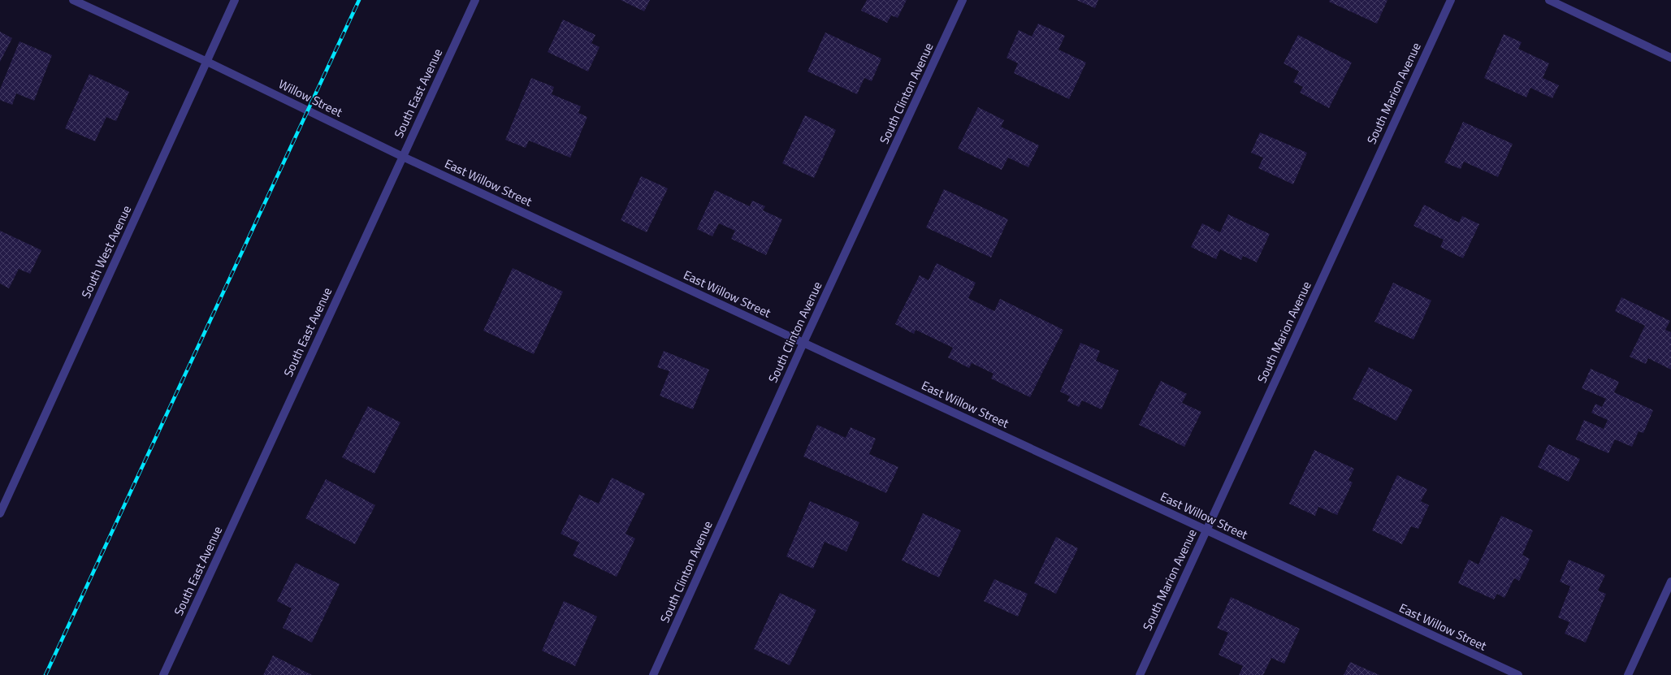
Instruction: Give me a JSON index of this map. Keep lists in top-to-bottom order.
{
  "streets": {
    "street": [
      "South East Avenue",
      "South Clinton Avenue",
      "South Marion Avenue",
      "Willow Street",
      "East Willow Street",
      "South West Avenue"
    ]
  },
  "crossings": [
    ["South East Avenue", "Willow Street"],
    ["South East Avenue", "East Willow Street"],
    ["South Clinton Avenue", "East Willow Street"],
    ["South Marion Avenue", "East Willow Street"],
    ["Willow Street", "East Willow Street"],
    ["Willow Street", "South West Avenue"]
  ]
}
